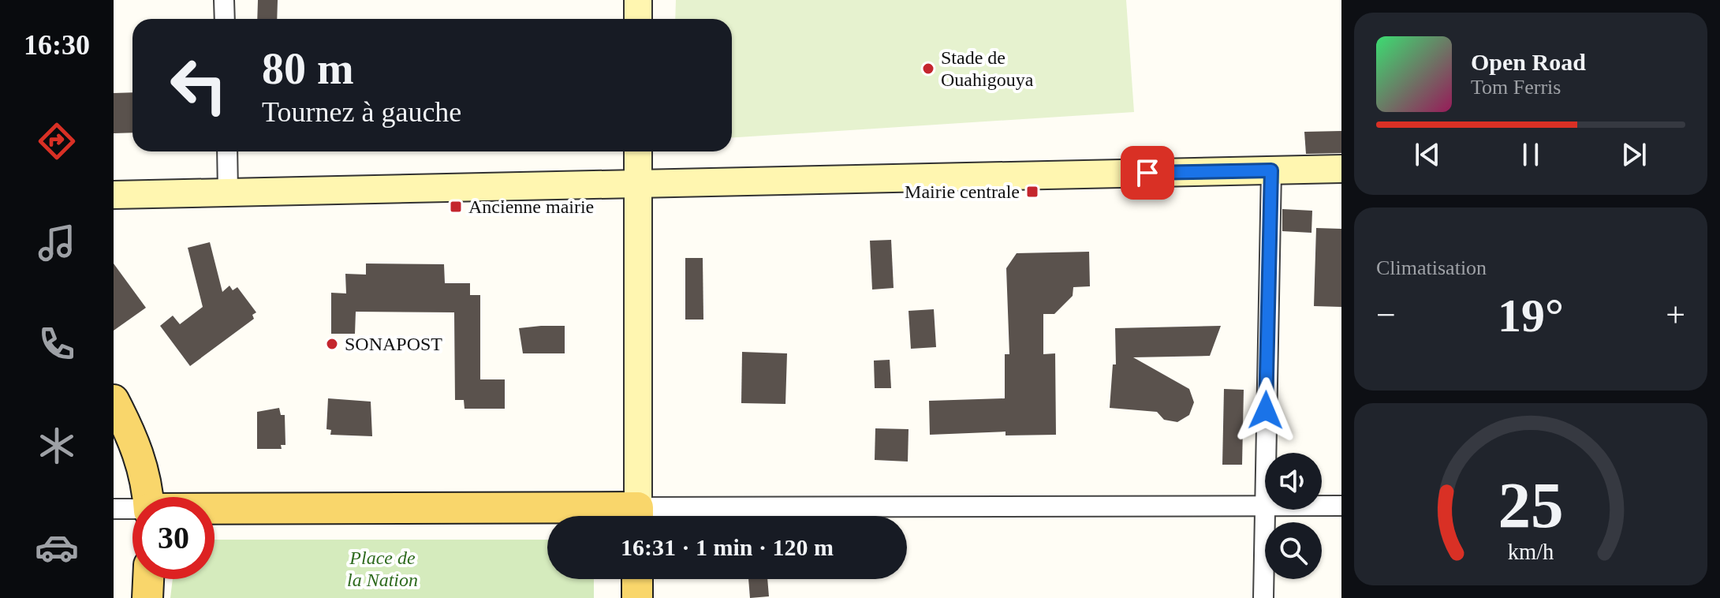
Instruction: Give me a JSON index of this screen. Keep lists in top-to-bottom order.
{
  "parks": ["Place de la Nation"],
  "places": {
    "other": ["Stade de Ouahigouya", "SONAPOST"],
    "transit": ["Mairie centrale", "Ancienne mairie"]
  },
  "page": {
    "tabs": "16:30",
    "turn": ["80 m", "Tournez à gauche"],
    "song": ["Open Road", "Tom Ferris"],
    "tile": "Climatisation",
    "heat": ["−", "19°", "+"],
    "limit": "30",
    "trip": "16:31 · 1 min · 120 m",
    "gauge": ["25", "km/h"]
  }
}
